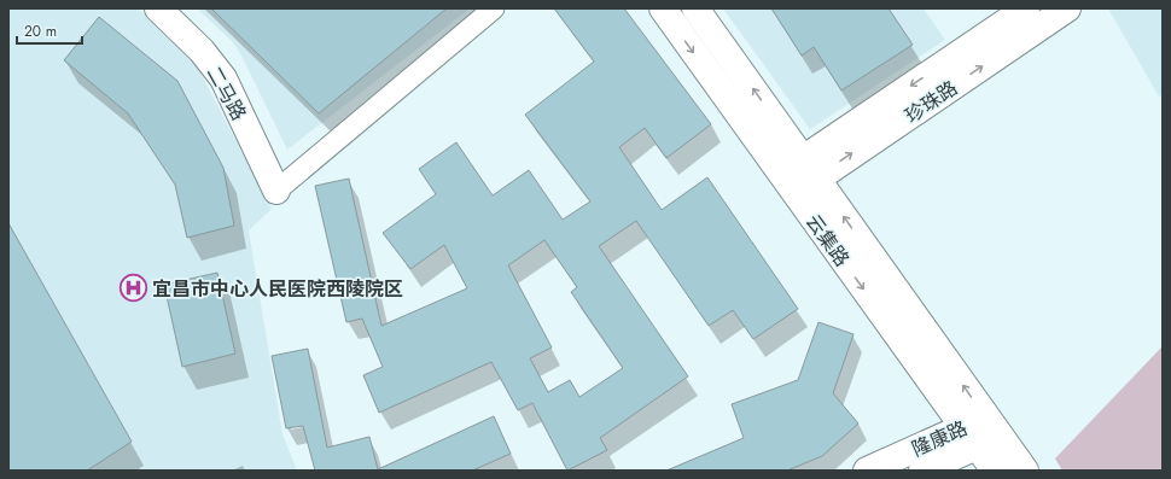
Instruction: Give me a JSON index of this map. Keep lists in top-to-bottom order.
{
  "streets": {
    "main road": [
      "二马路",
      "珍珠路",
      "云集路",
      "隆康路"
    ]
  },
  "crossings": [
    ["珍珠路", "云集路"],
    ["云集路", "隆康路"]
  ],
  "places": {
    "hospital": ["宜昌市中心人民医院西陵院区"]
  },
  "scale_bar": "20 m"
}
